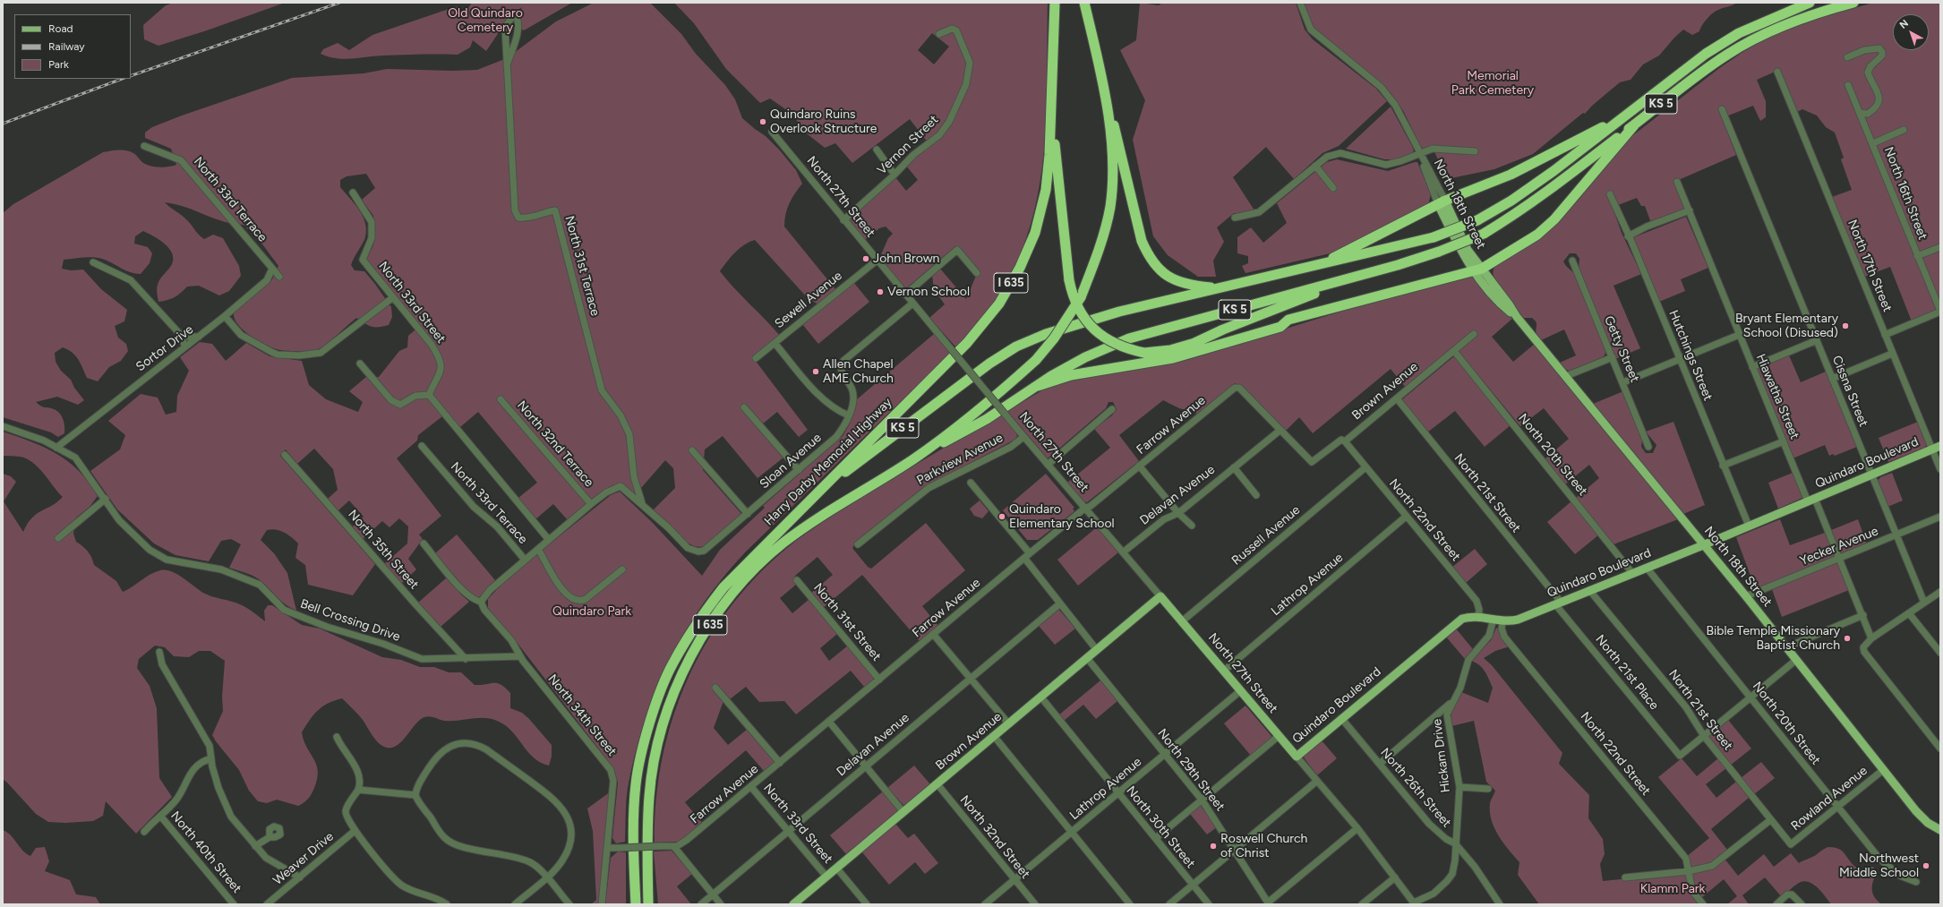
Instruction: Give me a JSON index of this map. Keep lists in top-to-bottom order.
{
  "streets": {
    "highway": ["KS 5", "I 635", "Harry Darby Memorial Highway"],
    "main road": [
      "North 27th Street",
      "North 18th Street",
      "Brown Avenue",
      "Quindaro Boulevard"
    ],
    "street": [
      "Vernon Street",
      "North 16th Street",
      "North 33rd Terrace",
      "North 31st Terrace",
      "North 17th Street",
      "Sewell Avenue",
      "North 33rd Street",
      "Sortor Drive",
      "Getty Street",
      "Hutchings Street",
      "Cissna Street",
      "Hiawatha Street",
      "Farrow Avenue",
      "North 32nd Terrace",
      "North 20th Street",
      "Parkview Avenue",
      "Sloan Avenue",
      "North 21st Street",
      "Delavan Avenue",
      "North 22nd Street",
      "Russell Avenue",
      "Yecker Avenue",
      "North 35th Street",
      "Lathrop Avenue",
      "Bell Crossing Drive",
      "North 31st Street",
      "North 21st Place",
      "North 34th Street",
      "Hickam Drive",
      "North 29th Street",
      "North 26th Street",
      "Rowland Avenue",
      "North 30th Street",
      "North 32nd Street",
      "North 40th Street",
      "Weaver Drive"
    ]
  },
  "crossings": [
    ["KS 5", "Harry Darby Memorial Highway"],
    ["Vernon Street", "North 27th Street"],
    ["North 27th Street", "Sewell Avenue"],
    ["North 27th Street", "Brown Avenue"],
    ["North 27th Street", "Farrow Avenue"],
    ["North 27th Street", "Parkview Avenue"],
    ["North 27th Street", "Sloan Avenue"],
    ["North 27th Street", "Quindaro Boulevard"],
    ["North 27th Street", "Delavan Avenue"],
    ["North 27th Street", "Russell Avenue"],
    ["North 27th Street", "Lathrop Avenue"],
    ["North 27th Street", "Hickam Drive"],
    ["North 27th Street", "North 29th Street"],
    ["North 33rd Terrace", "Sortor Drive"],
    ["North 18th Street", "Quindaro Boulevard"],
    ["North 18th Street", "Yecker Avenue"],
    ["North 18th Street", "Rowland Avenue"],
    ["North 31st Terrace", "Sloan Avenue"],
    ["North 17th Street", "Quindaro Boulevard"],
    ["North 33rd Street", "Brown Avenue"],
    ["North 33rd Street", "Farrow Avenue"],
    ["North 33rd Street", "Delavan Avenue"],
    ["Sortor Drive", "Bell Crossing Drive"],
    ["Hutchings Street", "Quindaro Boulevard"],
    ["Brown Avenue", "Farrow Avenue"],
    ["Brown Avenue", "North 20th Street"],
    ["Brown Avenue", "North 21st Street"],
    ["Brown Avenue", "Delavan Avenue"],
    ["Brown Avenue", "North 22nd Street"],
    ["Brown Avenue", "North 29th Street"],
    ["Brown Avenue", "North 30th Street"],
    ["Brown Avenue", "North 32nd Street"],
    ["Cissna Street", "Quindaro Boulevard"],
    ["Cissna Street", "Yecker Avenue"],
    ["Hiawatha Street", "Quindaro Boulevard"],
    ["Hiawatha Street", "Yecker Avenue"],
    ["Farrow Avenue", "Delavan Avenue"],
    ["Farrow Avenue", "North 31st Street"],
    ["North 20th Street", "Quindaro Boulevard"],
    ["North 20th Street", "Rowland Avenue"],
    ["Quindaro Boulevard", "North 21st Street"],
    ["Quindaro Boulevard", "North 22nd Street"],
    ["Quindaro Boulevard", "North 21st Place"],
    ["Quindaro Boulevard", "Hickam Drive"],
    ["Quindaro Boulevard", "North 26th Street"],
    ["North 21st Street", "North 21st Place"],
    ["North 21st Street", "Rowland Avenue"],
    ["North 22nd Street", "Russell Avenue"],
    ["North 22nd Street", "Lathrop Avenue"],
    ["North 35th Street", "Bell Crossing Drive"],
    ["Lathrop Avenue", "North 29th Street"],
    ["Lathrop Avenue", "North 30th Street"],
    ["Lathrop Avenue", "North 32nd Street"],
    ["Bell Crossing Drive", "North 34th Street"],
    ["Hickam Drive", "North 26th Street"]
  ],
  "parks": [
    "Old Quindaro Cemetery",
    "Memorial Park Cemetery",
    "Quindaro Park",
    "Klamm Park"
  ],
  "places": [
    "Quindaro Ruins Overlook Structure",
    "John Brown",
    "Vernon School",
    "Bryant Elementary School (Disused)",
    "Allen Chapel AME Church",
    "Quindaro Elementary School",
    "Bible Temple Missionary Baptist Church",
    "Roswell Church of Christ",
    "Northwest Middle School"
  ],
  "legend": ["Road", "Railway", "Park"],
  "north": "top left"
}
